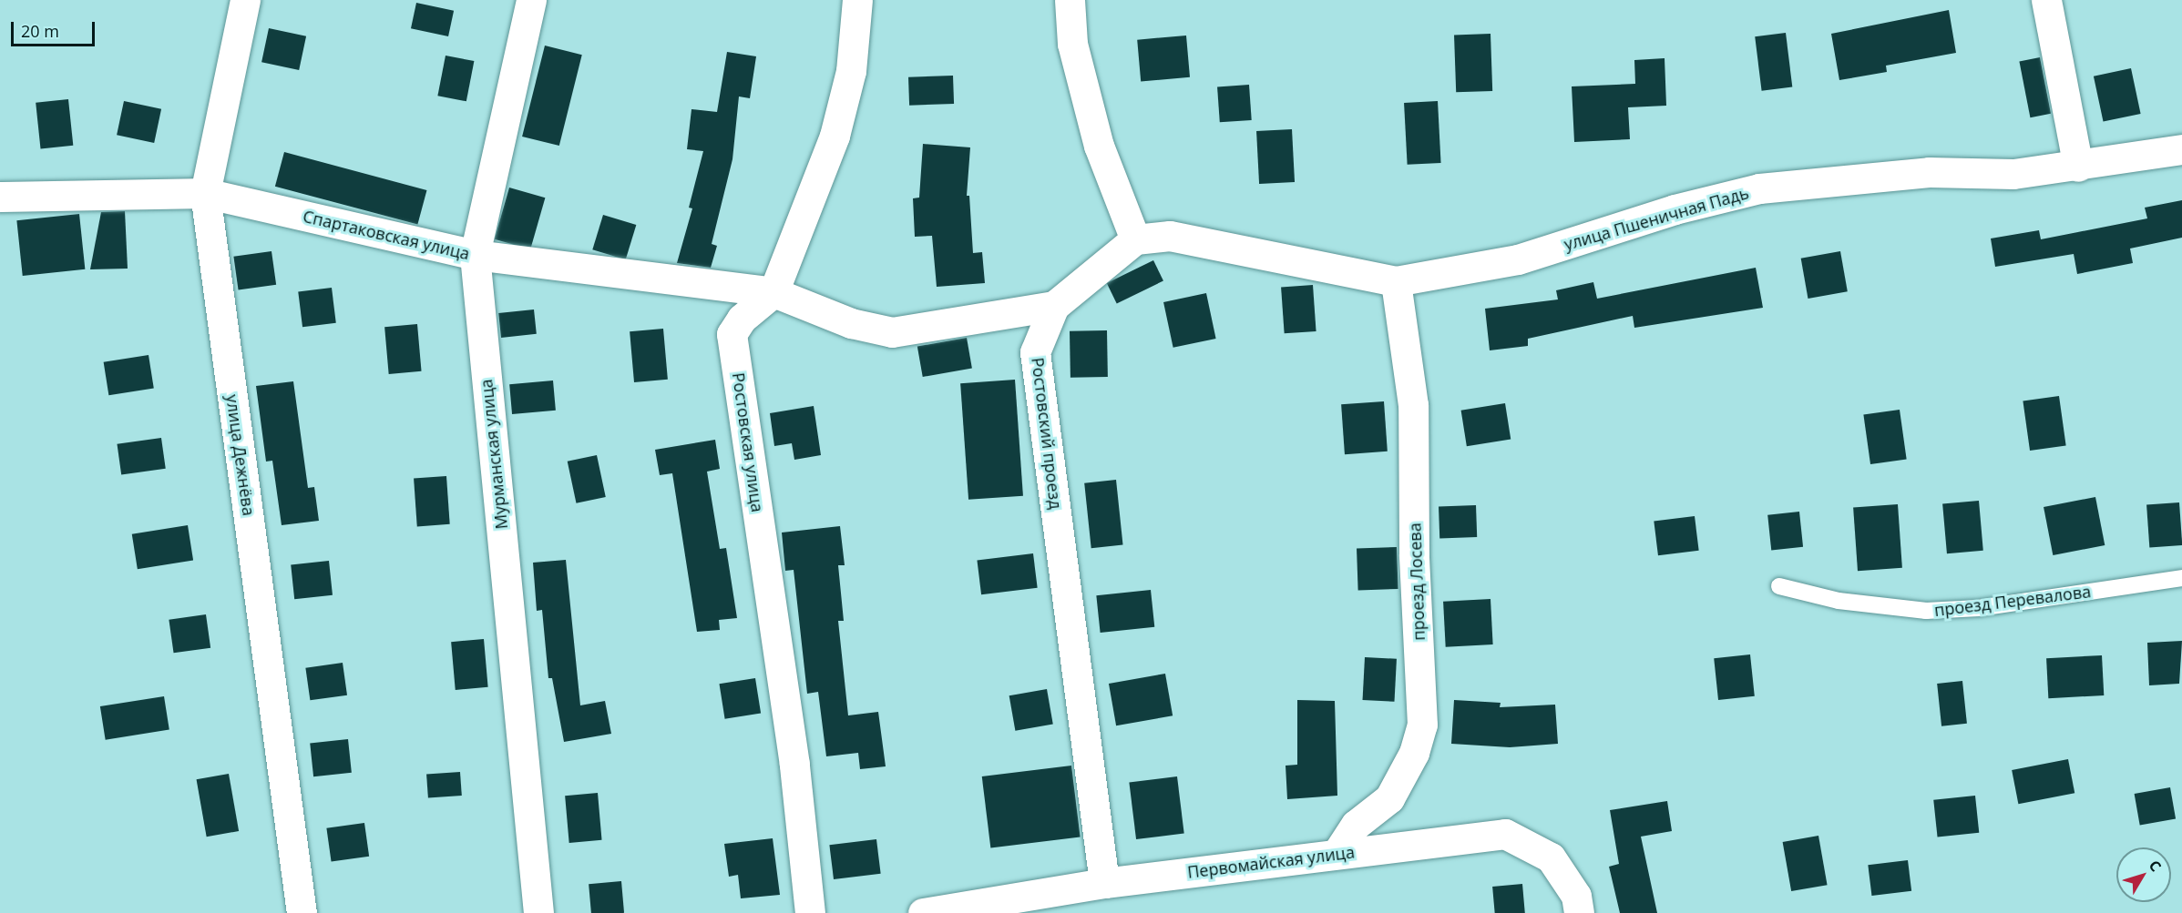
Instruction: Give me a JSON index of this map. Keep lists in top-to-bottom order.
{
  "streets": {
    "street": [
      "улица Пшеничная Падь",
      "Спартаковская улица",
      "Ростовский проезд",
      "Ростовская улица",
      "Мурманская улица",
      "улица Дежнёва",
      "проезд Лосева",
      "Первомайская улица"
    ],
    "lane": ["проезд Перевалова"]
  },
  "crossings": [
    ["улица Пшеничная Падь", "Ростовский проезд"],
    ["улица Пшеничная Падь", "проезд Лосева"],
    ["Спартаковская улица", "Ростовский проезд"],
    ["Спартаковская улица", "Ростовская улица"],
    ["Спартаковская улица", "Мурманская улица"],
    ["Спартаковская улица", "улица Дежнёва"],
    ["Ростовский проезд", "Первомайская улица"],
    ["проезд Лосева", "Первомайская улица"]
  ],
  "scale_bar": "20 m",
  "north": "top right"
}
